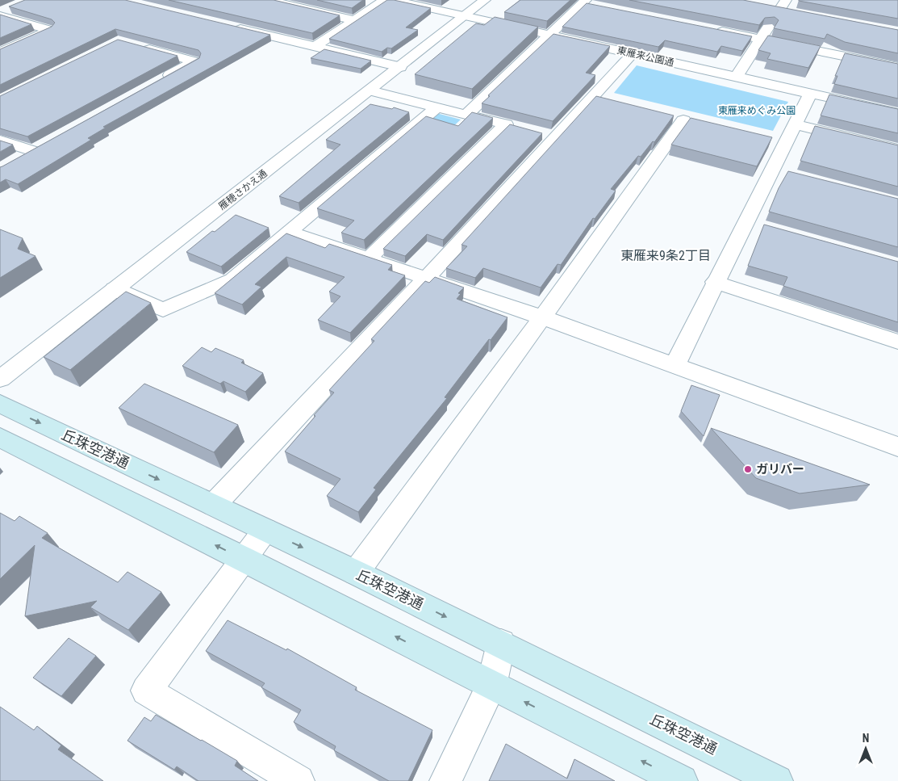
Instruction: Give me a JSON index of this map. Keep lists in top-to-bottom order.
{
  "streets": {
    "main road": ["丘珠空港通"],
    "street": ["東雁来公園通", "雁穂さかえ通"]
  },
  "crossings": [
    ["東雁来公園通", "雁穂さかえ通"]
  ],
  "districts": ["東雁来9条2丁目"],
  "parks": ["東雁来めぐみ公園"],
  "places": ["ガリバー"],
  "north": "top"
}
